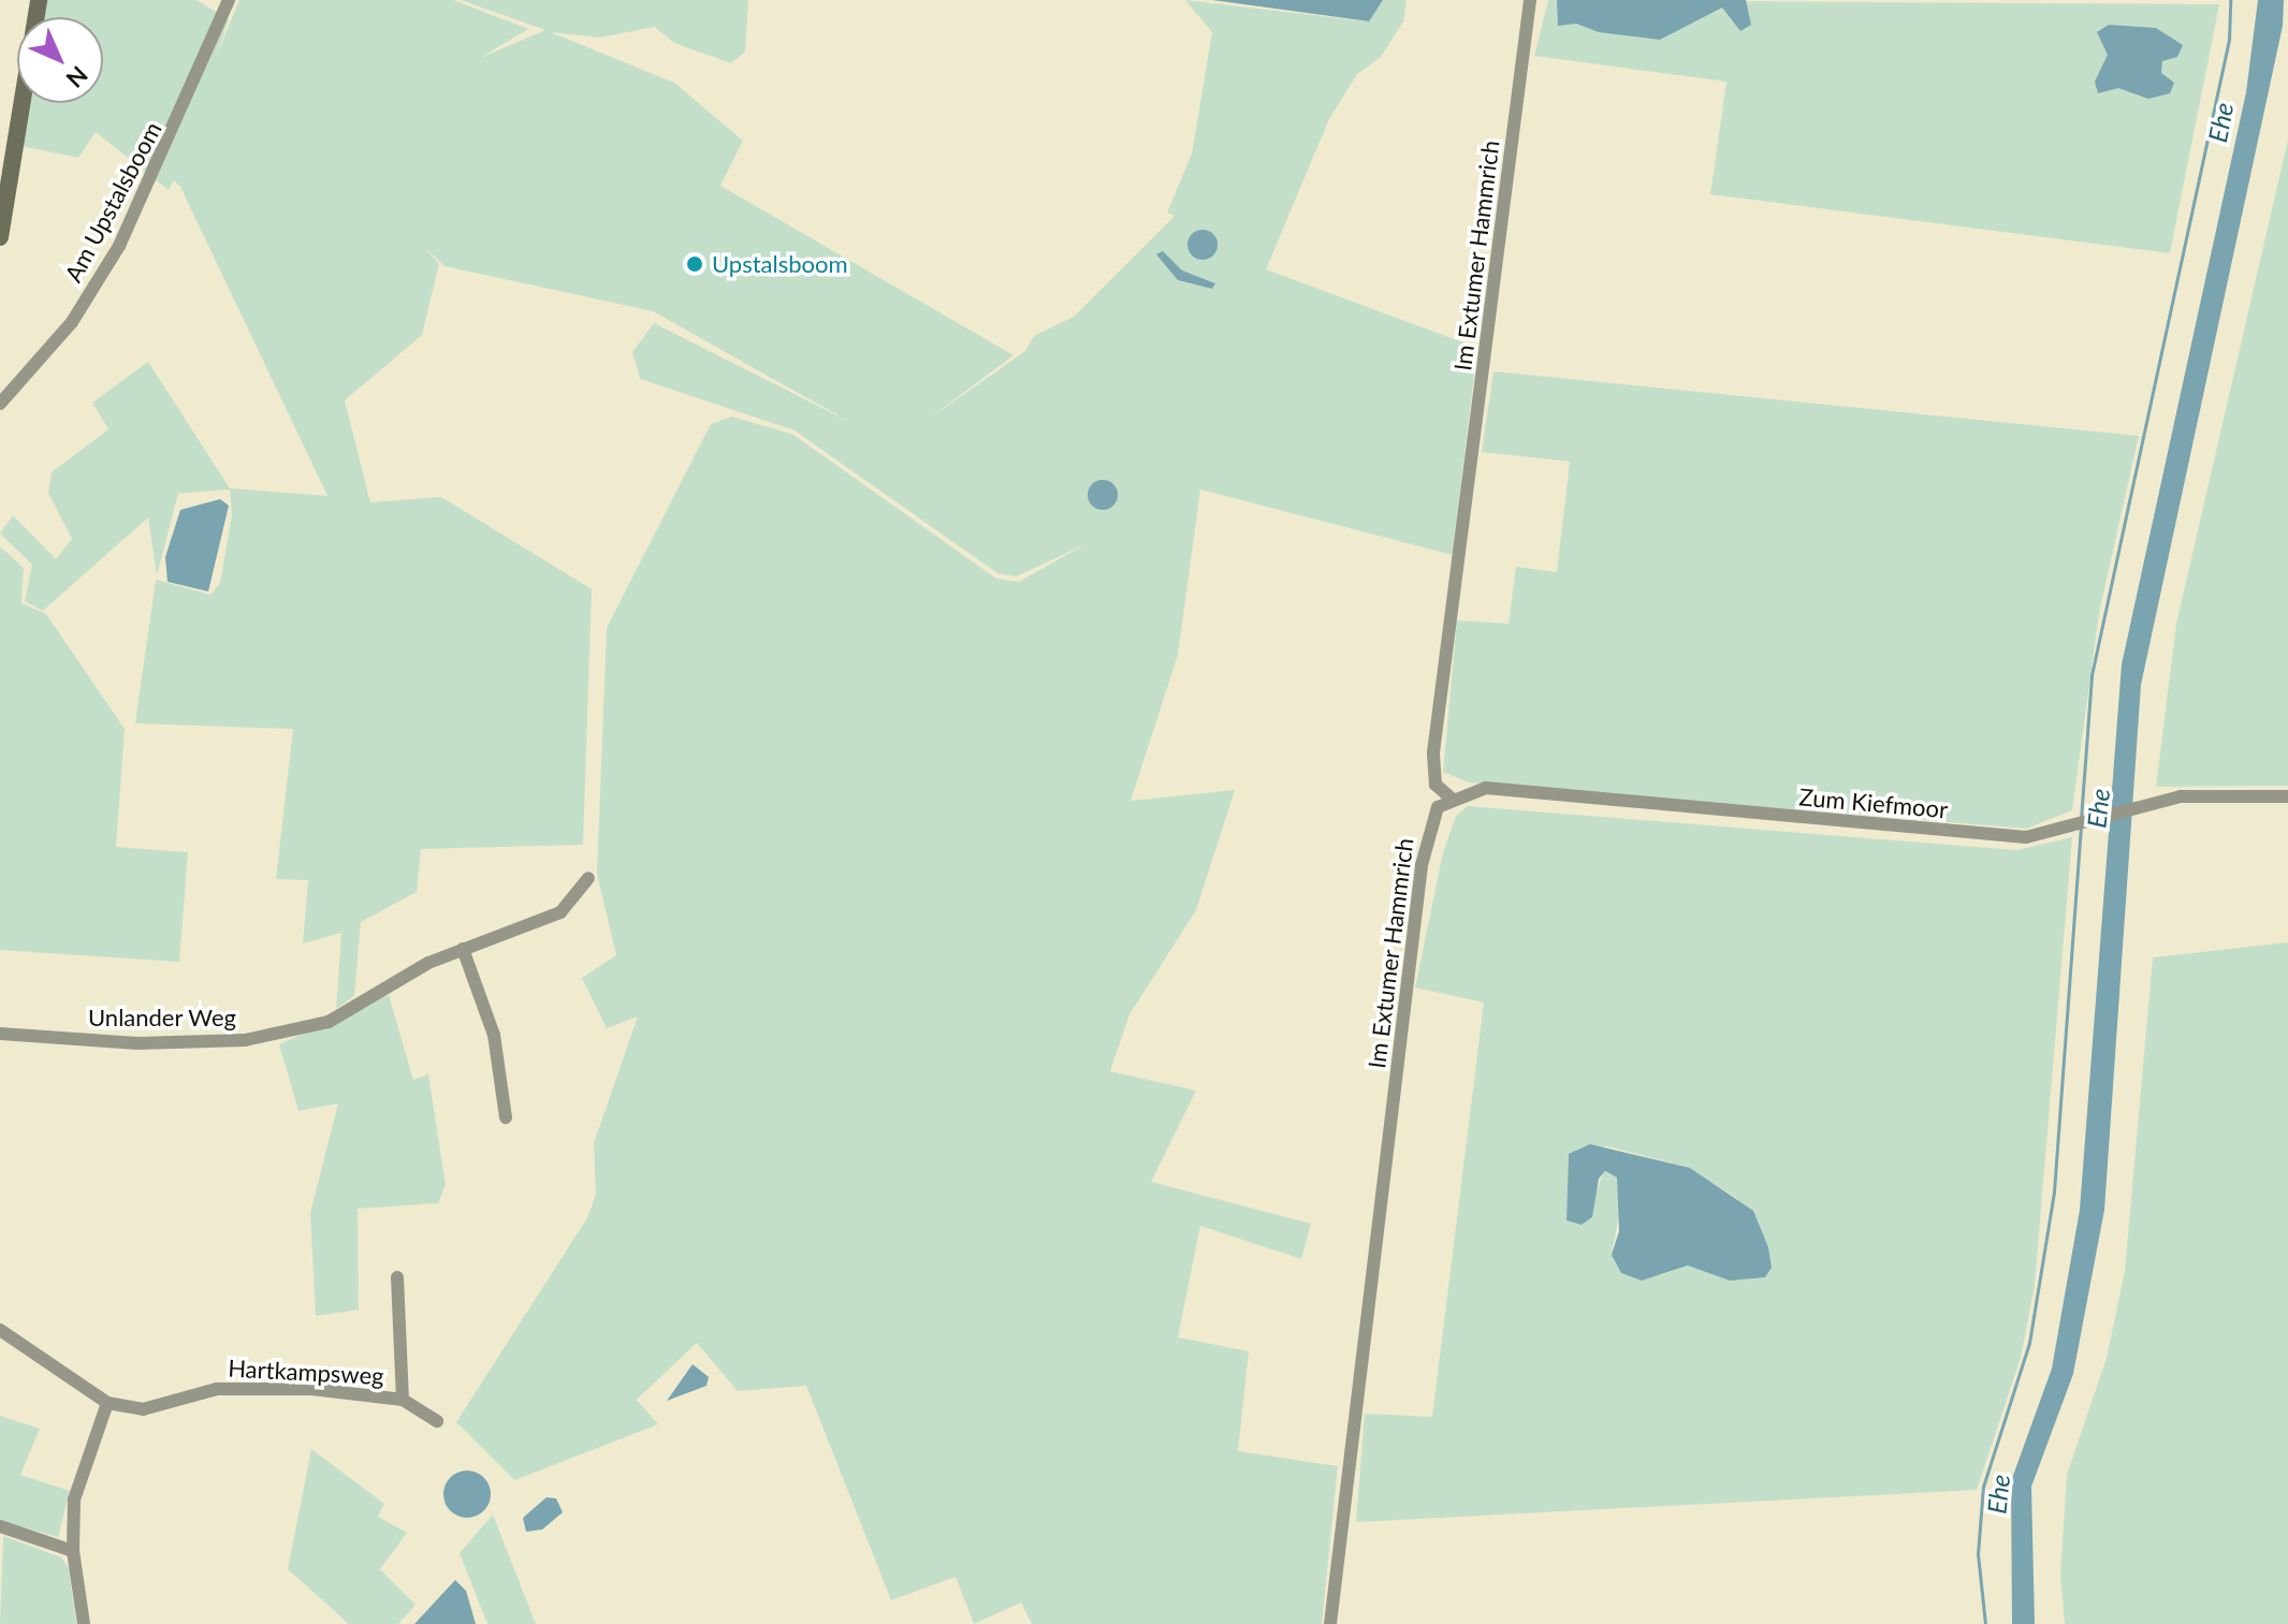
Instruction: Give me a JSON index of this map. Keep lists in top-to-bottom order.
{
  "streets": {
    "street": [
      "Am Upstalsboom",
      "Im Extumer Hammrich",
      "Zum Kiefmoor",
      "Unlander Weg",
      "Hartkampsweg"
    ]
  },
  "crossings": [
    ["Im Extumer Hammrich", "Zum Kiefmoor"]
  ],
  "water": ["Ehe"],
  "places": ["Upstalsboom"],
  "north": "bottom right"
}
